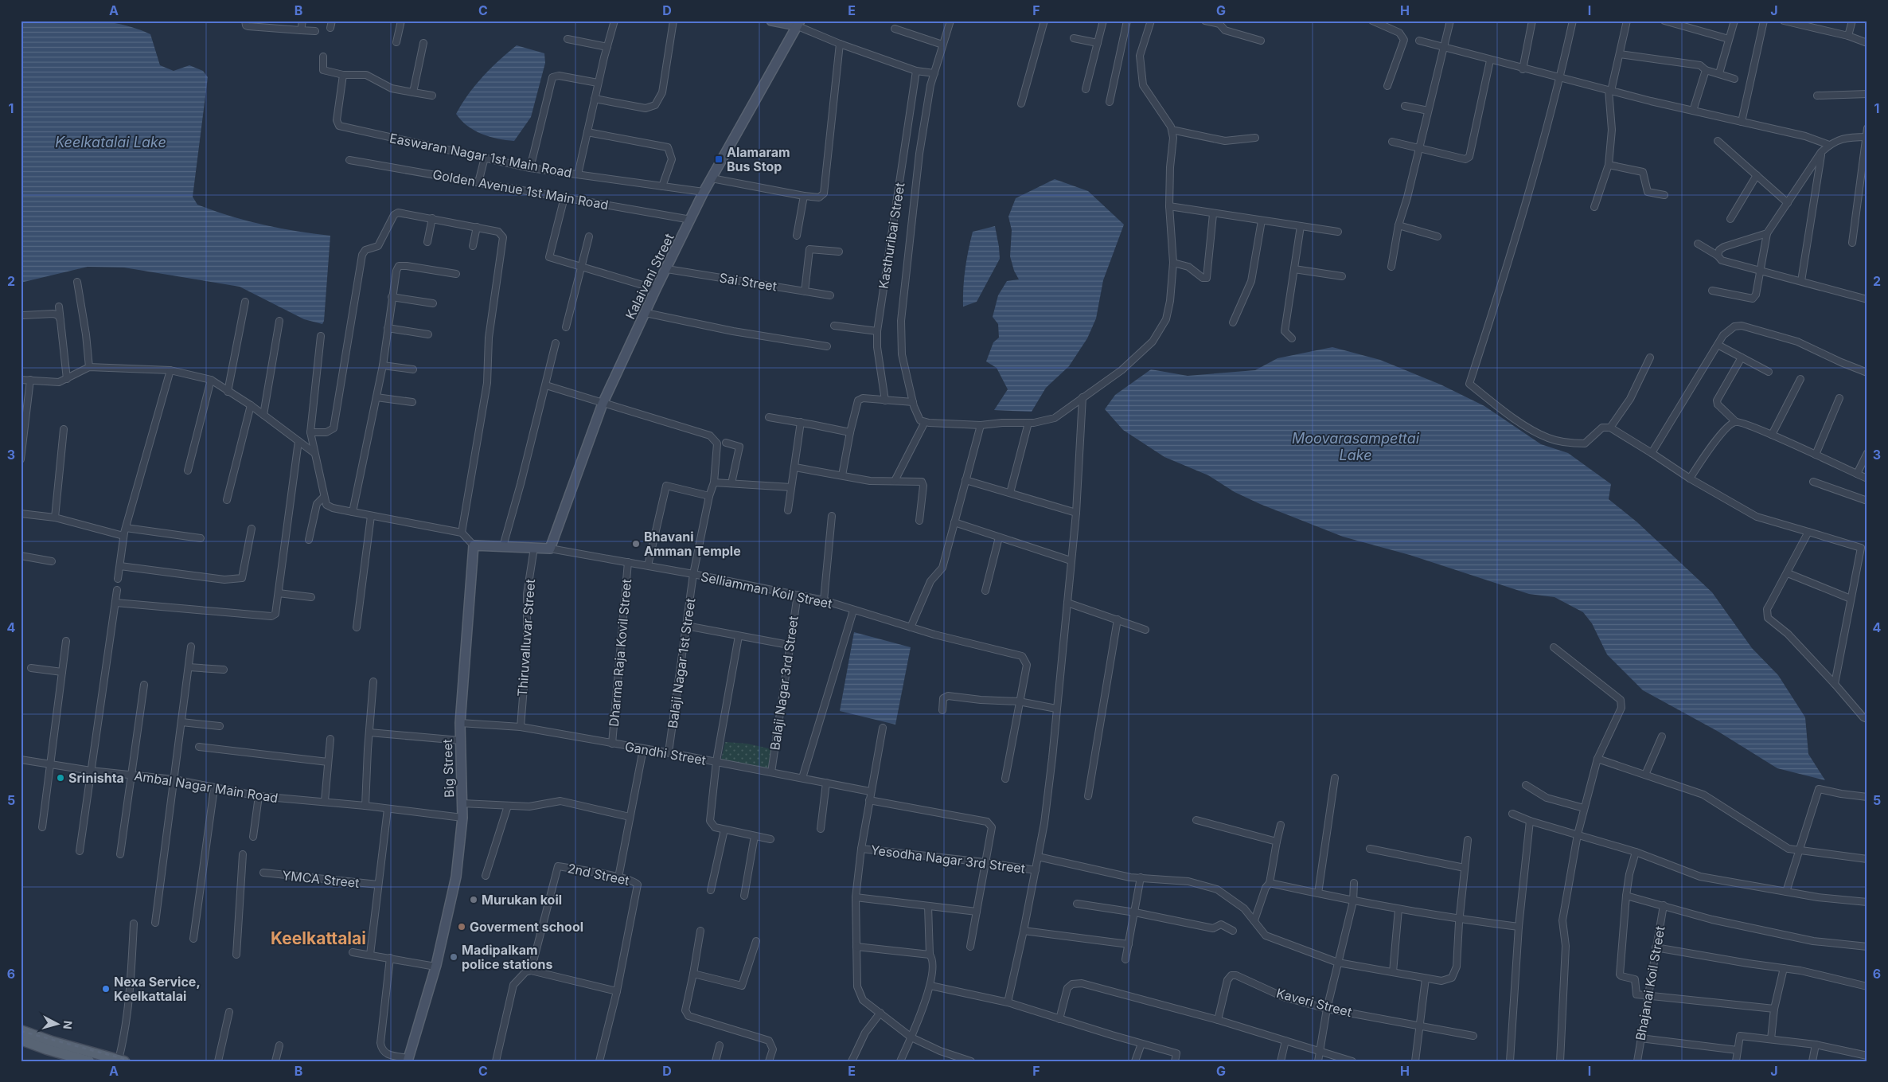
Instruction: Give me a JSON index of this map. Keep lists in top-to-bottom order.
{
  "streets": {
    "street": [
      "Easwaran Nagar 1st Main Road",
      "Golden Avenue 1st Main Road",
      "Kasthuribai Street",
      "Kalaivani Street",
      "Sai Street",
      "Selliamman Koil Street",
      "Thiruvalluvar Street",
      "Dharma Raja Kovil Street",
      "Balaji Nagar 1st Street",
      "Balaji Nagar 3rd Street",
      "Gandhi Street",
      "Big Street",
      "Ambal Nagar Main Road",
      "Yesodha Nagar 3rd Street",
      "2nd Street",
      "YMCA Street",
      "Bhajanai Koil Street",
      "Kaveri Street"
    ]
  },
  "crossings": [
    ["Easwaran Nagar 1st Main Road", "Kalaivani Street"],
    ["Golden Avenue 1st Main Road", "Kalaivani Street"],
    ["Kalaivani Street", "Sai Street"],
    ["Kalaivani Street", "Selliamman Koil Street"],
    ["Kalaivani Street", "Balaji Nagar 1st Street"],
    ["Selliamman Koil Street", "Dharma Raja Kovil Street"],
    ["Selliamman Koil Street", "Balaji Nagar 1st Street"],
    ["Selliamman Koil Street", "Balaji Nagar 3rd Street"],
    ["Thiruvalluvar Street", "Gandhi Street"],
    ["Dharma Raja Kovil Street", "Gandhi Street"],
    ["Balaji Nagar 1st Street", "Gandhi Street"],
    ["Balaji Nagar 3rd Street", "Gandhi Street"],
    ["Gandhi Street", "Big Street"],
    ["Big Street", "Ambal Nagar Main Road"]
  ],
  "districts": ["Keelkattalai"],
  "water": ["Keelkatalai Lake", "Moovarasampettai Lake"],
  "places": {
    "transit": ["Alamaram Bus Stop"],
    "other": [
      "Bhavani Amman Temple",
      "Srinishta",
      "Murukan koil",
      "Goverment school",
      "Madipalkam police stations",
      "Nexa Service, Keelkattalai"
    ]
  },
  "north": "right",
  "grid": {
    "columns": [
      "A",
      "B",
      "C",
      "D",
      "E",
      "F",
      "G",
      "H",
      "I",
      "J"
    ],
    "rows": [
      "1",
      "2",
      "3",
      "4",
      "5",
      "6"
    ]
  }
}
